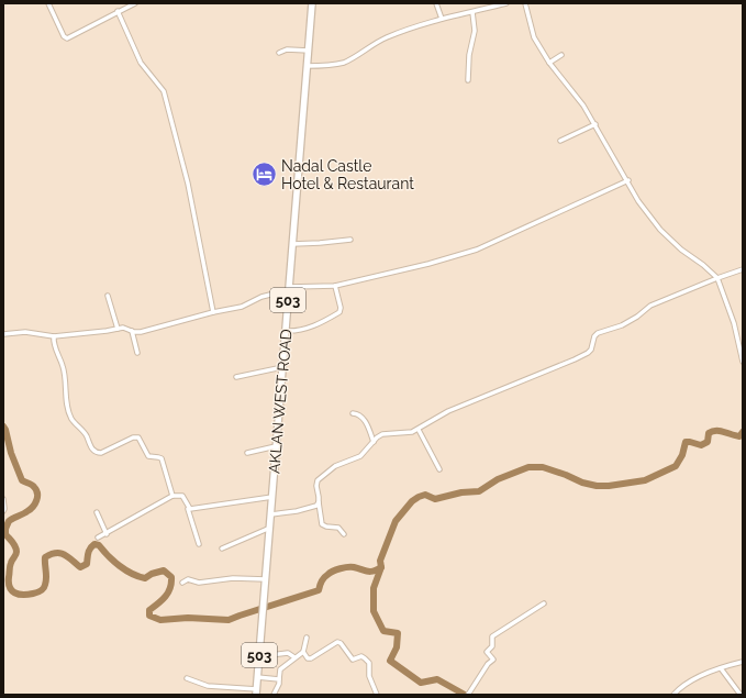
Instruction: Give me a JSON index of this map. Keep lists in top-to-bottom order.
{
  "streets": {
    "main road": ["503", "AKLAN WEST ROAD"]
  },
  "places": {
    "hotel": ["Nadal Castle Hotel & Restaurant"]
  }
}
